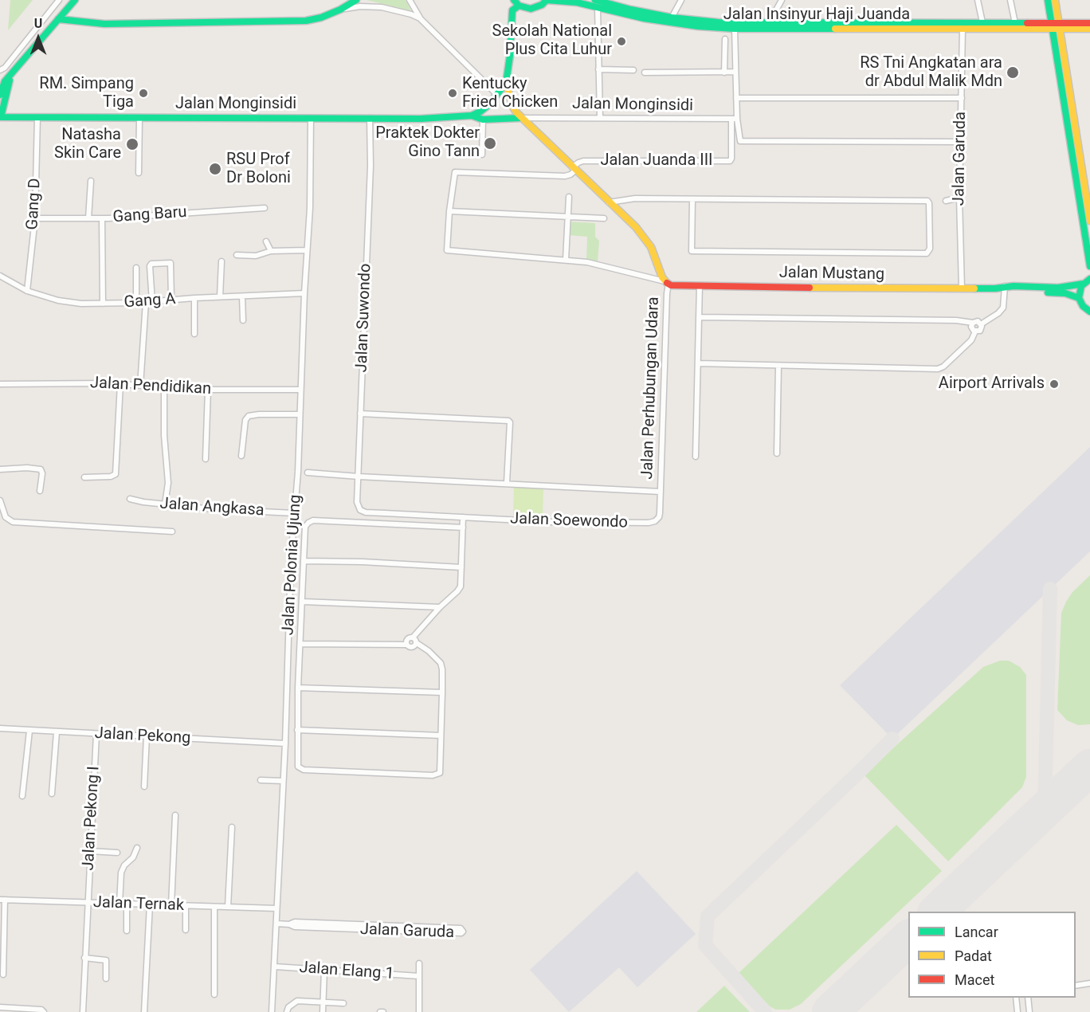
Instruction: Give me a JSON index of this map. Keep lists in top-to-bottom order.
{
  "streets": {
    "main road": [
      "Jalan Insinyur Haji Juanda",
      "Jalan Monginsidi",
      "Jalan Mustang",
      "Jalan Perhubungan Udara"
    ],
    "street": [
      "Jalan Garuda",
      "Jalan Juanda III",
      "Gang D",
      "Gang Baru",
      "Gang A",
      "Jalan Suwondo",
      "Jalan Pendidikan",
      "Jalan Angkasa",
      "Jalan Soewondo",
      "Jalan Polonia Ujung",
      "Jalan Pekong",
      "Jalan Pekong I",
      "Jalan Ternak",
      "Jalan Elang 1"
    ]
  },
  "crossings": [
    ["Jalan Insinyur Haji Juanda", "Jalan Garuda"],
    ["Jalan Monginsidi", "Jalan Juanda III"],
    ["Jalan Monginsidi", "Gang D"],
    ["Jalan Monginsidi", "Jalan Suwondo"],
    ["Jalan Monginsidi", "Jalan Perhubungan Udara"],
    ["Jalan Monginsidi", "Jalan Polonia Ujung"],
    ["Jalan Garuda", "Jalan Mustang"],
    ["Jalan Garuda", "Jalan Polonia Ujung"],
    ["Jalan Juanda III", "Jalan Perhubungan Udara"],
    ["Gang D", "Gang Baru"],
    ["Gang D", "Gang A"],
    ["Jalan Mustang", "Jalan Perhubungan Udara"],
    ["Gang A", "Jalan Polonia Ujung"],
    ["Jalan Suwondo", "Jalan Soewondo"],
    ["Jalan Pendidikan", "Jalan Polonia Ujung"],
    ["Jalan Perhubungan Udara", "Jalan Soewondo"],
    ["Jalan Angkasa", "Jalan Polonia Ujung"],
    ["Jalan Polonia Ujung", "Jalan Pekong"],
    ["Jalan Polonia Ujung", "Jalan Ternak"],
    ["Jalan Polonia Ujung", "Jalan Elang 1"],
    ["Jalan Pekong", "Jalan Pekong I"],
    ["Jalan Pekong I", "Jalan Ternak"]
  ],
  "places": [
    "Sekolah National Plus Cita Luhur",
    "RS Tni Angkatan ara dr Abdul Malik Mdn",
    "RM. Simpang Tiga",
    "Kentucky Fried Chicken",
    "Praktek Dokter Gino Tann",
    "Natasha Skin Care",
    "RSU Prof Dr Boloni",
    "Airport Arrivals"
  ],
  "legend": ["Lancar", "Padat", "Macet"],
  "north": "top"
}
